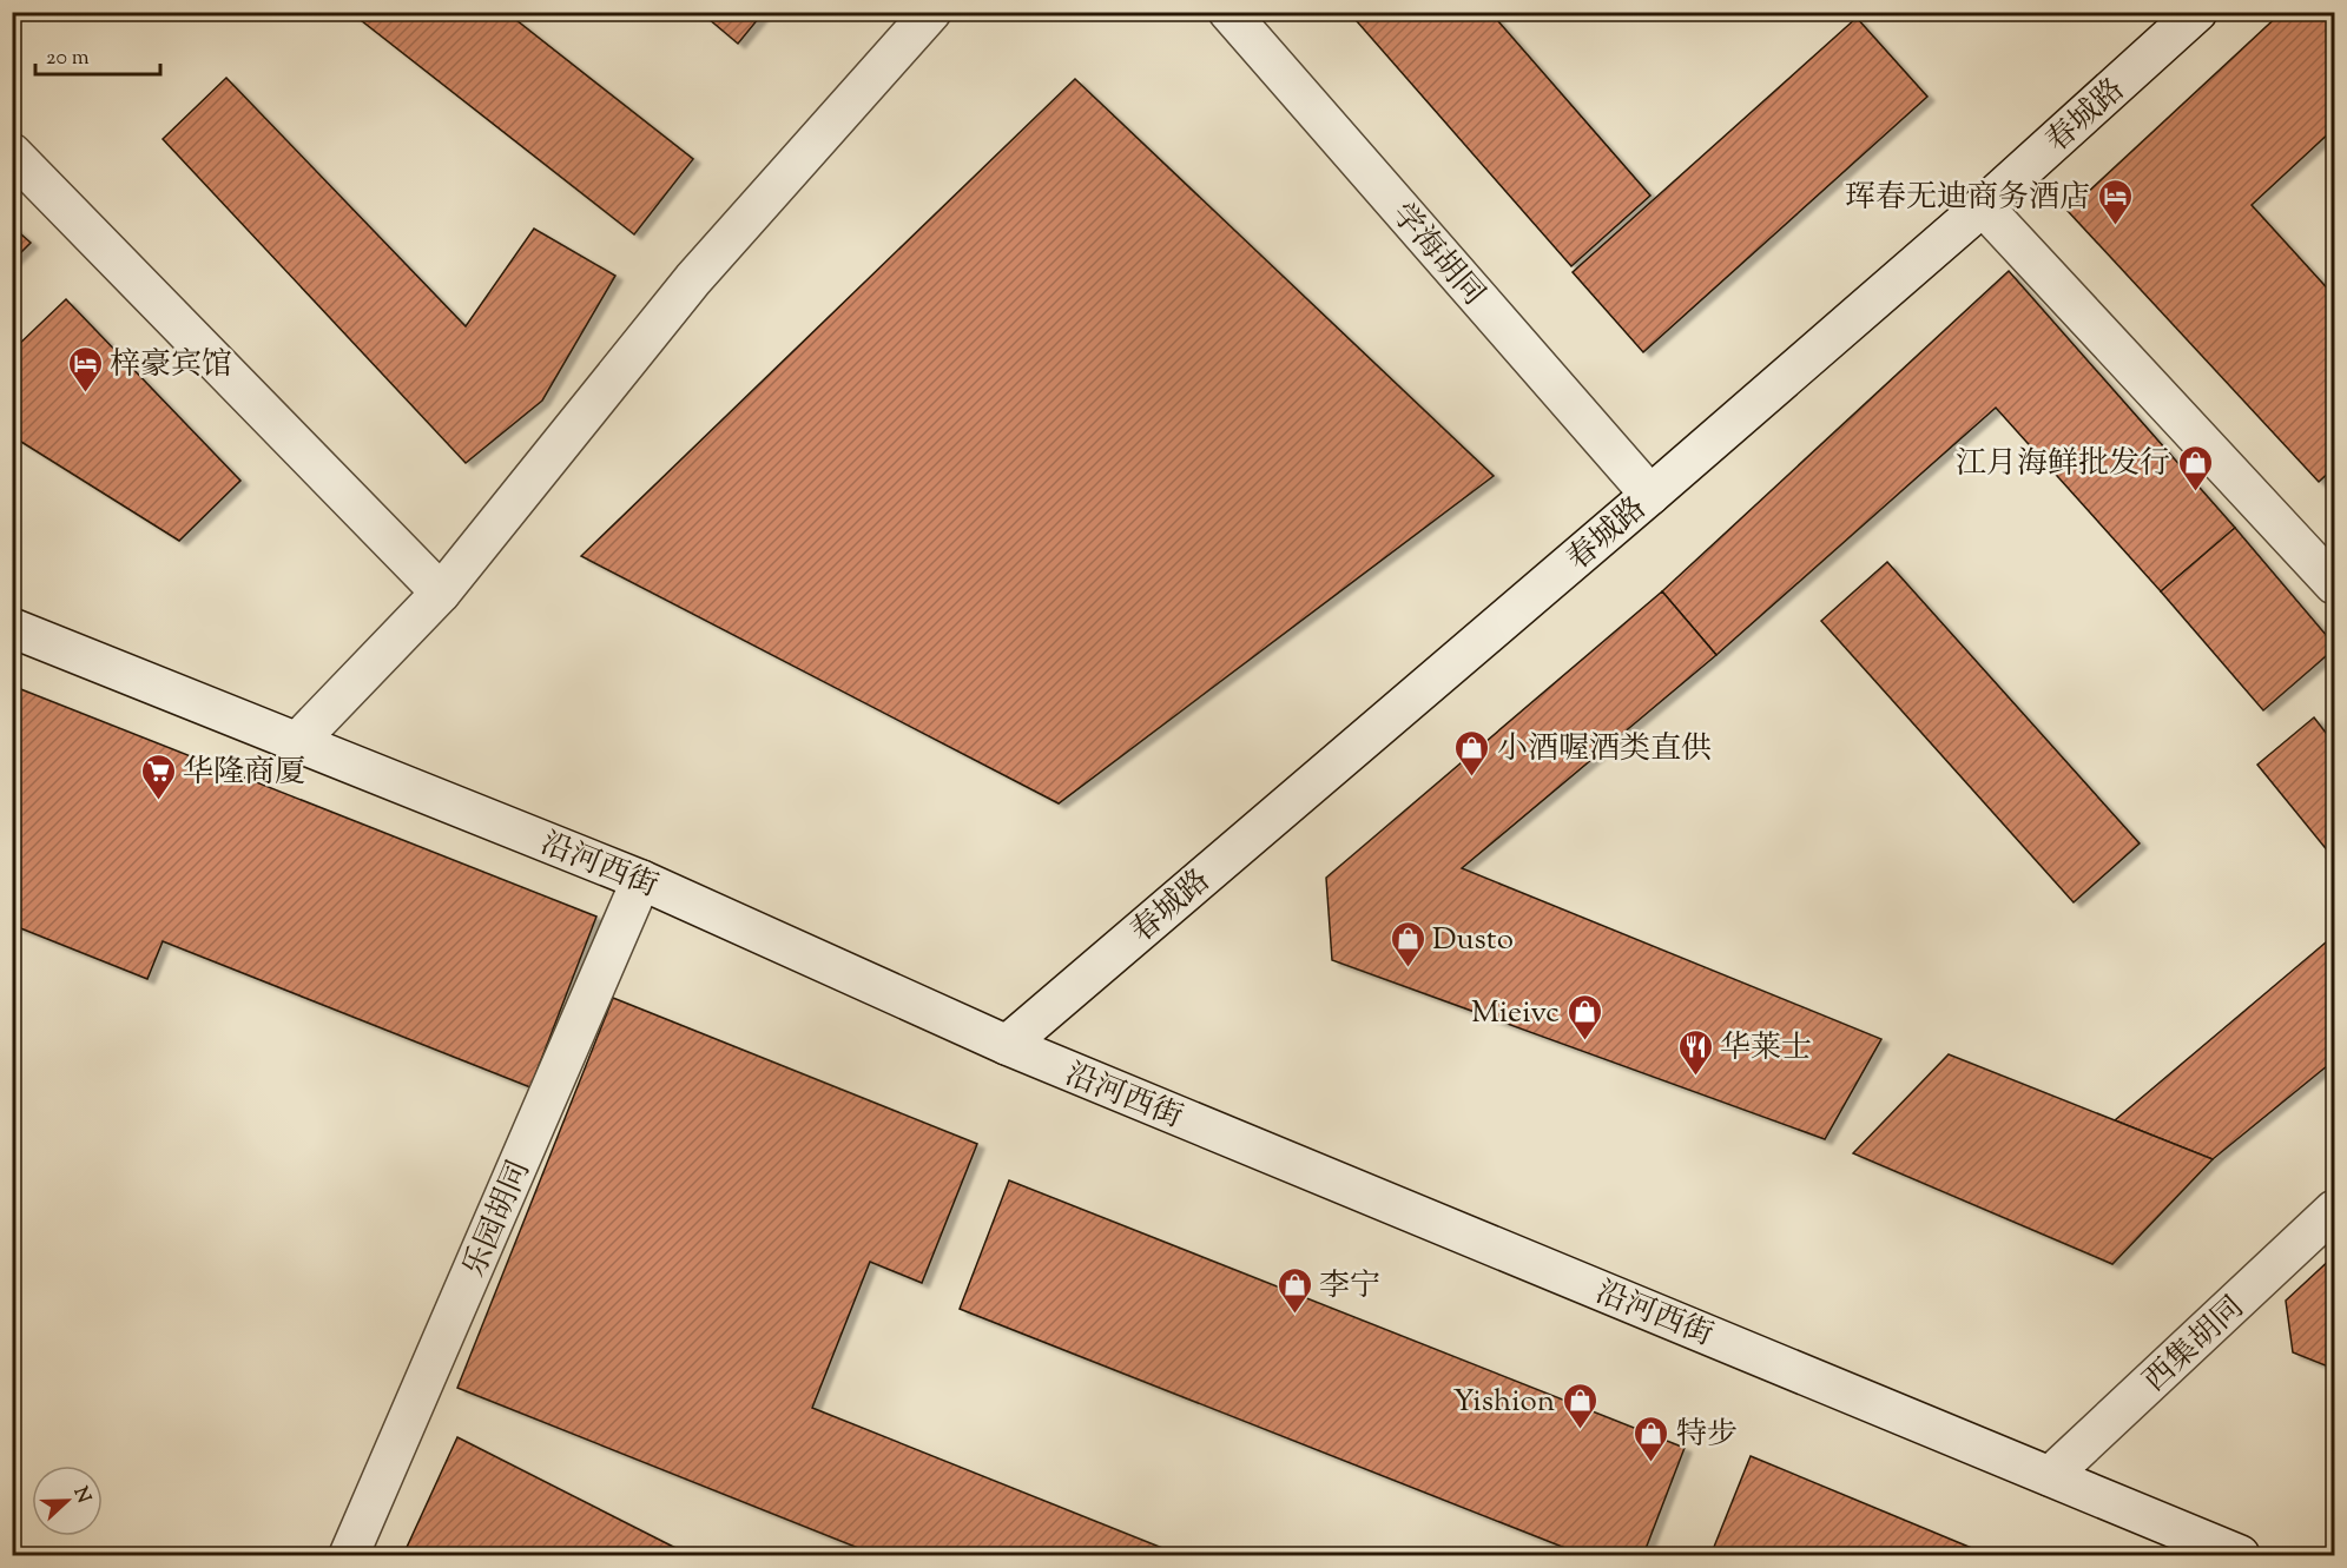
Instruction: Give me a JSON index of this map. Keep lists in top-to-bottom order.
{
  "streets": {
    "street": [
      "春城路",
      "学海胡同",
      "沿河西街",
      "乐园胡同",
      "西集胡同"
    ]
  },
  "crossings": [
    ["春城路", "学海胡同"],
    ["春城路", "沿河西街"],
    ["沿河西街", "乐园胡同"],
    ["沿河西街", "西集胡同"]
  ],
  "places": {
    "hotel": ["珲春无迪商务酒店", "梓豪宾馆"],
    "shop": [
      "江月海鲜批发行",
      "小酒喔酒类直供",
      "Dusto",
      "Mieivc",
      "李宁",
      "Yishion",
      "特步"
    ],
    "supermarket": ["华隆商厦"],
    "restaurant": ["华莱士"]
  },
  "scale_bar": "20 m",
  "north": "right"
}
